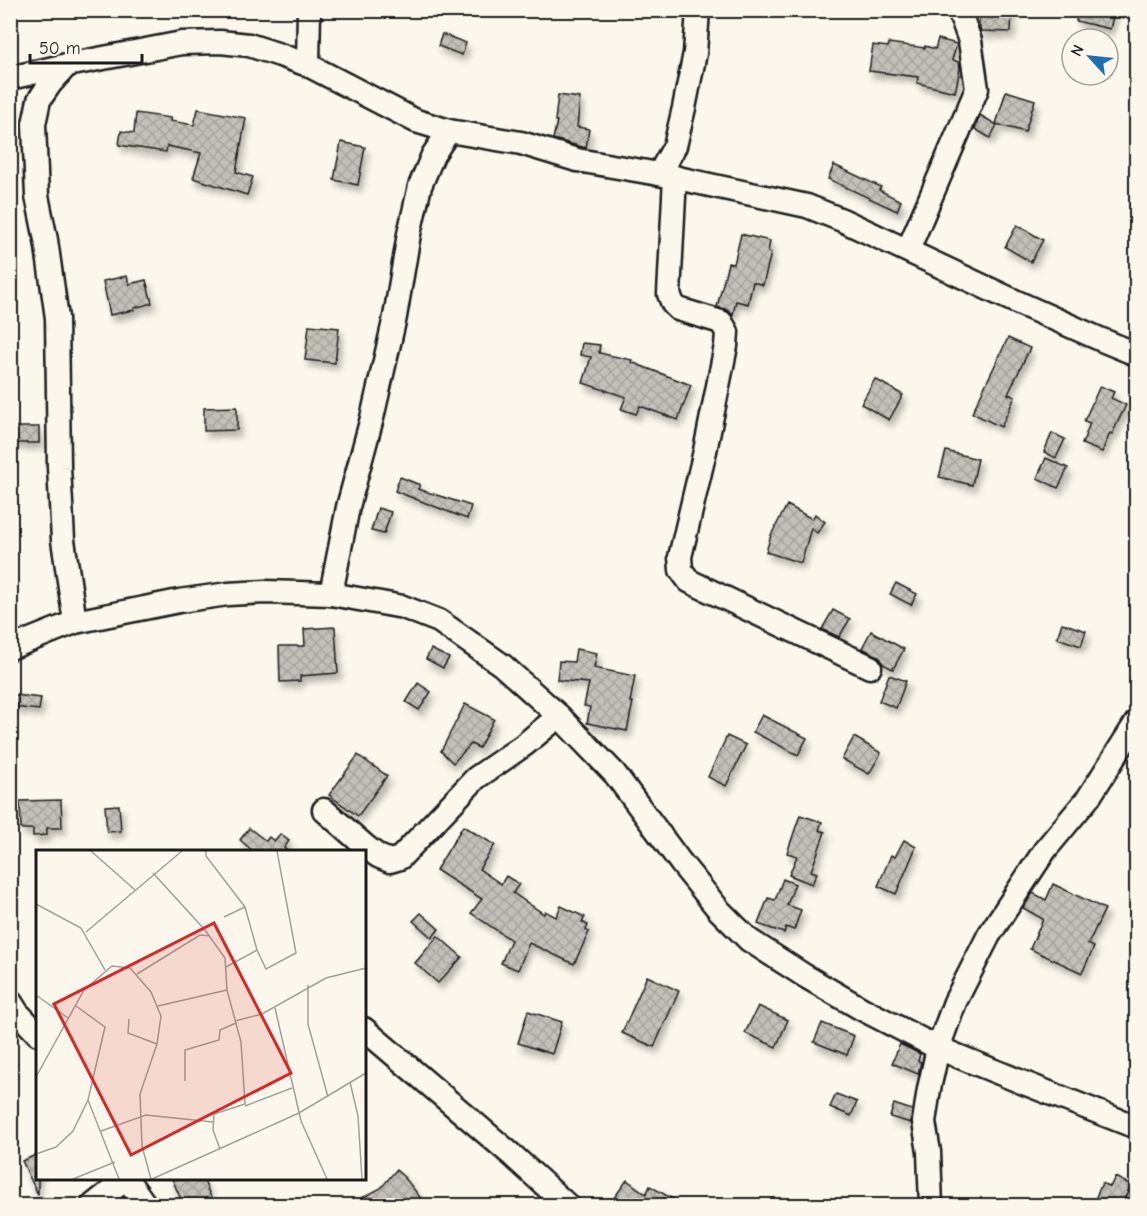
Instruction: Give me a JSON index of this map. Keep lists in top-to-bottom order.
{
  "scale_bar": "50 m",
  "north": "top left"
}
